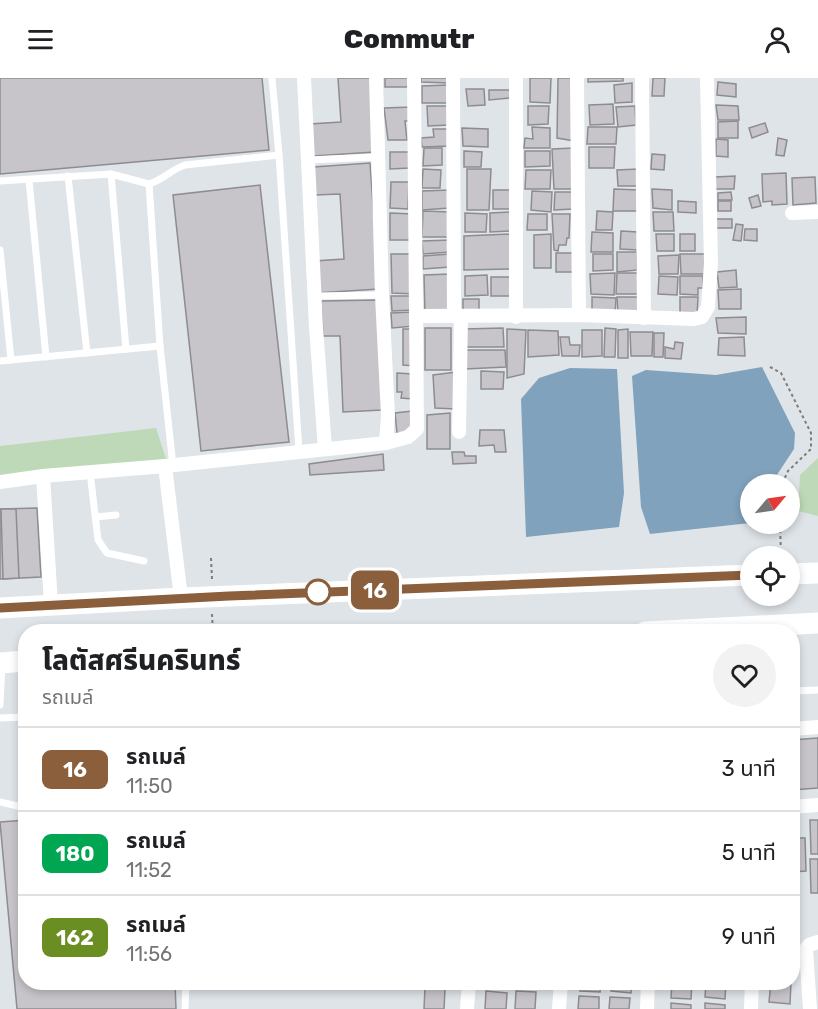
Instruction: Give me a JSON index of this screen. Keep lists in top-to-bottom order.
{
  "lines": ["bus line 16"],
  "north": "top right",
  "page": {
    "header": "Commutr",
    "on_map": "16",
    "heading": ["โลตัสศรีนครินทร์", "รถเมล์"],
    "list": [
      {
        "mark": "16",
        "name": "รถเมล์",
        "note": "11:50",
        "value": "3 นาที"
      },
      {
        "mark": "180",
        "name": "รถเมล์",
        "note": "11:52",
        "value": "5 นาที"
      },
      {
        "mark": "162",
        "name": "รถเมล์",
        "note": "11:56",
        "value": "9 นาที"
      }
    ]
  }
}
